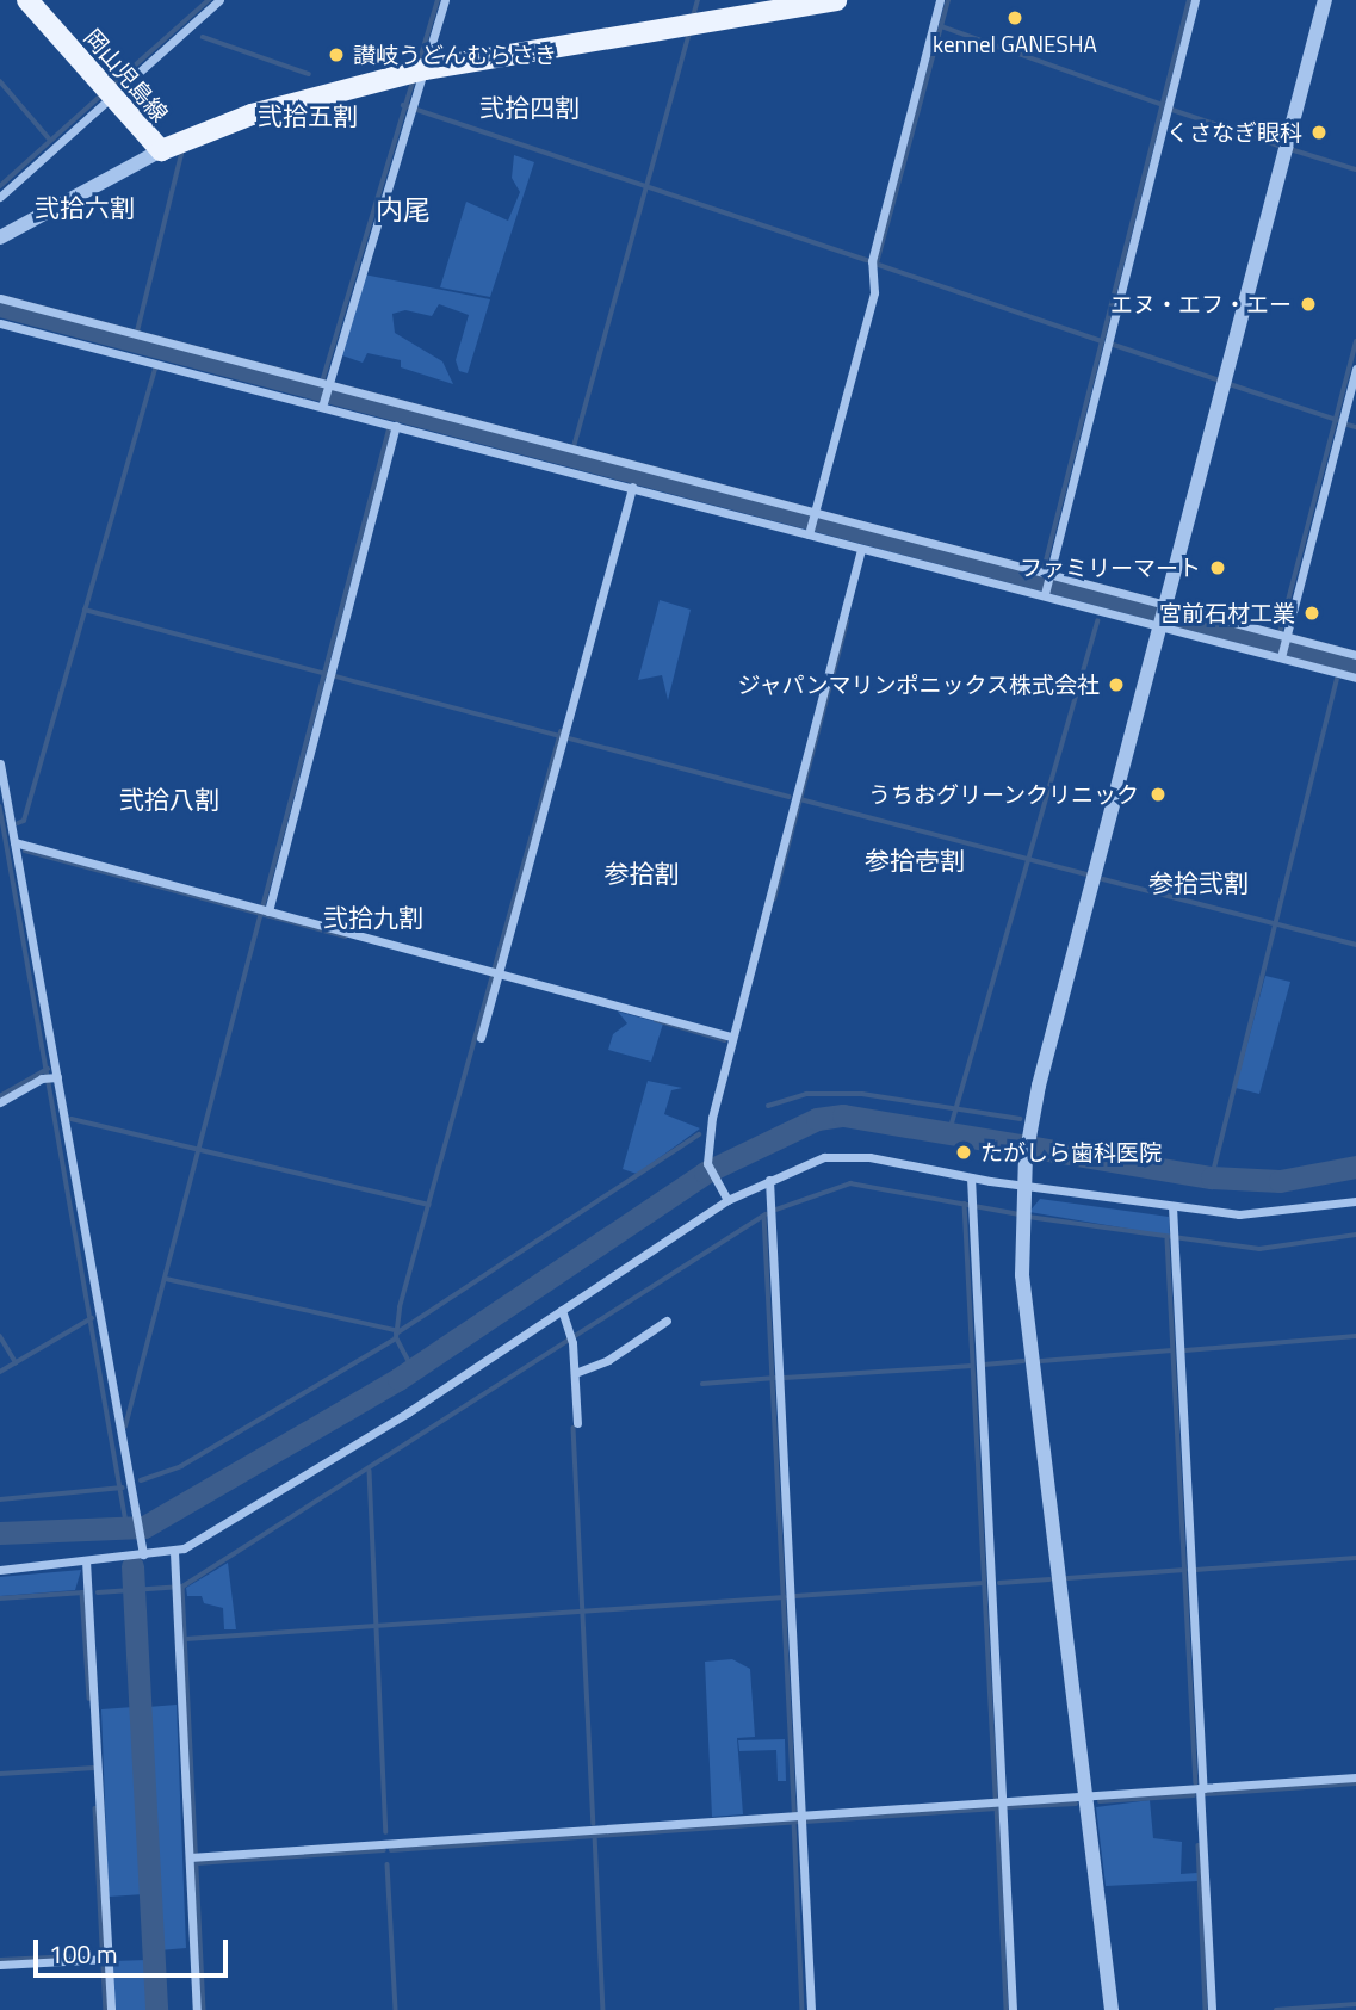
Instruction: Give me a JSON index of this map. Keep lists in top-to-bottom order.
{
  "streets": {
    "main road": ["岡山児島線"]
  },
  "districts": [
    "弐拾四割",
    "弐拾五割",
    "弐拾六割",
    "内尾",
    "弐拾八割",
    "参拾壱割",
    "参拾割",
    "参拾弐割",
    "弐拾九割"
  ],
  "places": [
    "kennel GANESHA",
    "讃岐うどんむらさき",
    "くさなぎ眼科",
    "エヌ・エフ・エー",
    "ファミリーマート",
    "宮前石材工業",
    "ジャパンマリンポニックス株式会社",
    "うちおグリーンクリニック",
    "たがしら歯科医院"
  ],
  "scale_bar": "100 m"
}
